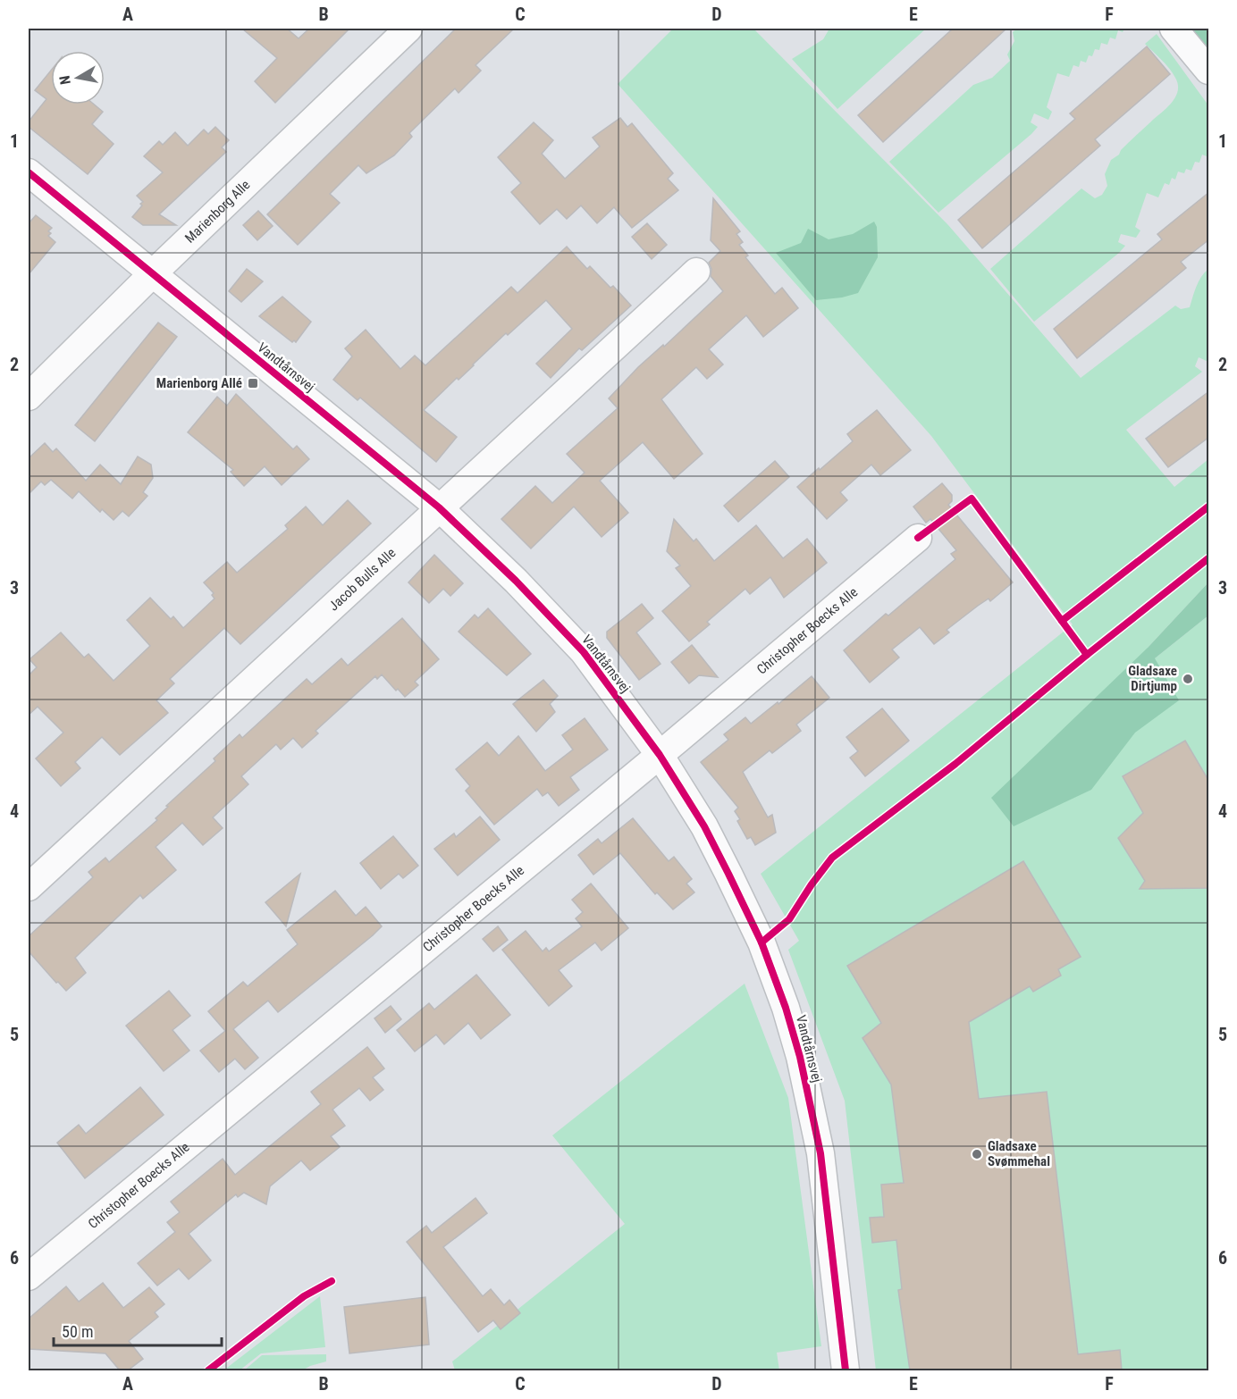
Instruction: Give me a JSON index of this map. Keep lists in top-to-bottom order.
{
  "streets": {
    "street": [
      "Marienborg Alle",
      "Vandtårnsvej",
      "Jacob Bulls Alle",
      "Christopher Boecks Alle"
    ]
  },
  "crossings": [
    ["Marienborg Alle", "Vandtårnsvej"],
    ["Vandtårnsvej", "Jacob Bulls Alle"],
    ["Vandtårnsvej", "Christopher Boecks Alle"]
  ],
  "places": {
    "transit": ["Marienborg Allé"],
    "other": ["Gladsaxe Dirtjump", "Gladsaxe Svømmehal"]
  },
  "scale_bar": "50 m",
  "north": "left",
  "grid": {
    "columns": [
      "A",
      "B",
      "C",
      "D",
      "E",
      "F"
    ],
    "rows": [
      "1",
      "2",
      "3",
      "4",
      "5",
      "6"
    ]
  }
}
